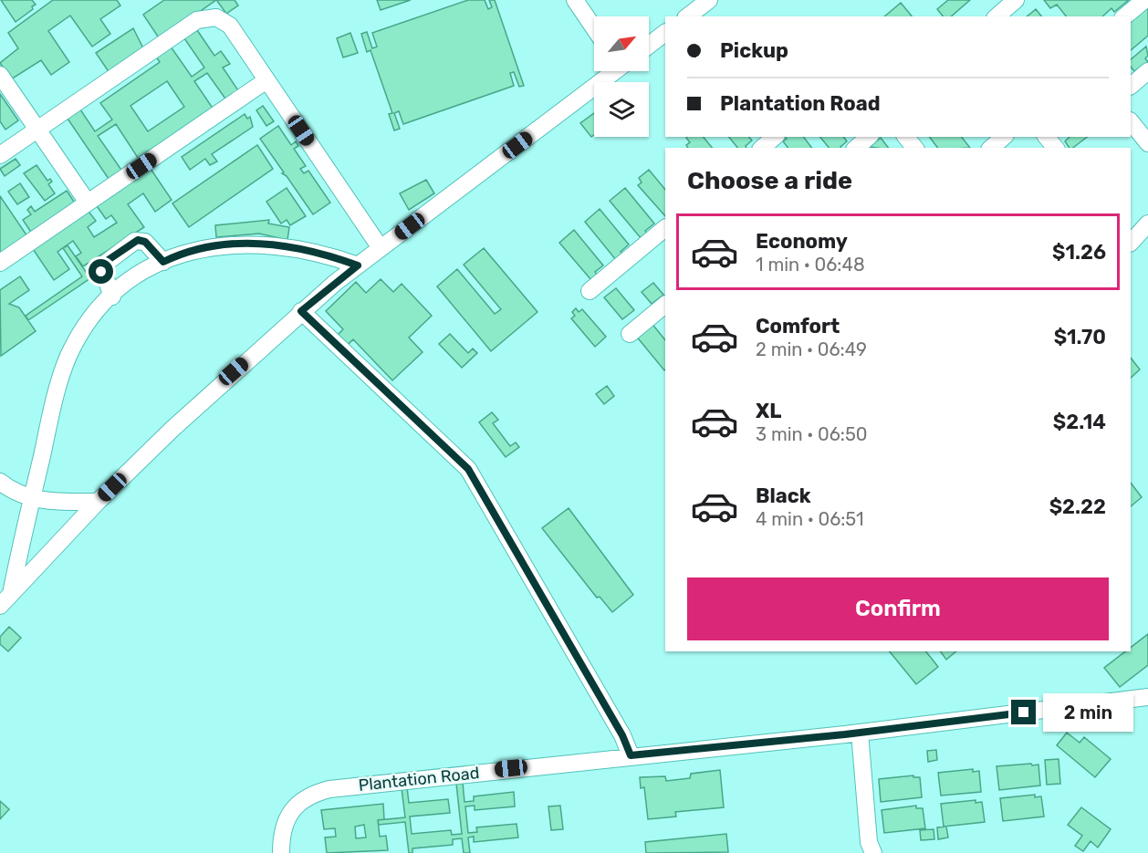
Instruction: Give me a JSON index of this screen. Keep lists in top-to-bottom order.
{
  "streets": {
    "lane": ["Plantation Road"]
  },
  "north": "top right",
  "page": {
    "banner": ["Pickup", "Plantation Road"],
    "heading": "Choose a ride",
    "list": [
      {
        "name": "Economy",
        "note": "1 min · 06:48",
        "value": "$1.26"
      },
      {
        "name": "Comfort",
        "note": "2 min · 06:49",
        "value": "$1.70"
      },
      {
        "name": "XL",
        "note": "3 min · 06:50",
        "value": "$2.14"
      },
      {
        "name": "Black",
        "note": "4 min · 06:51",
        "value": "$2.22"
      }
    ],
    "buttons": "Confirm",
    "bubble": "2 min"
  }
}
